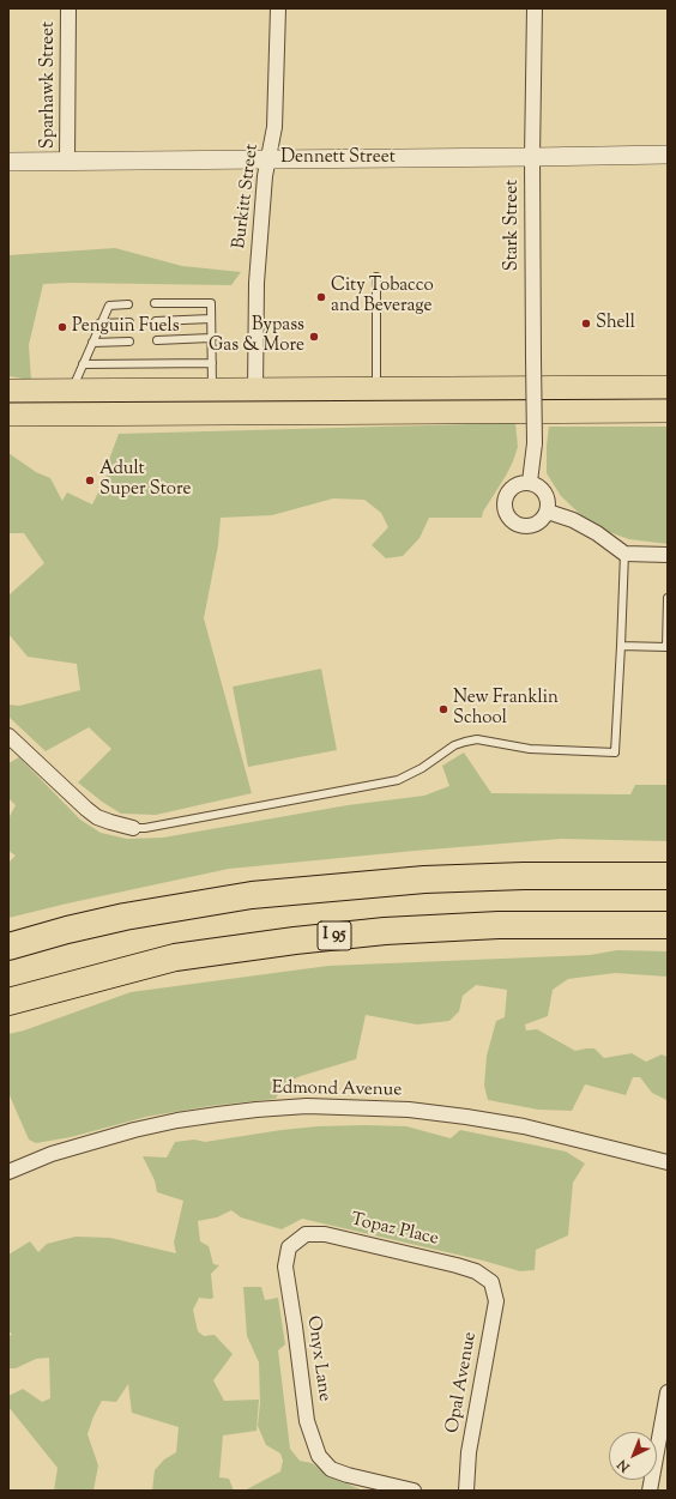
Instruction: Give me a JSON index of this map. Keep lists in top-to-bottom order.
{
  "streets": {
    "highway": ["I 95"],
    "street": [
      "Sparhawk Street",
      "Dennett Street",
      "Burkitt Street",
      "Stark Street",
      "Edmond Avenue",
      "Topaz Place",
      "Onyx Lane",
      "Opal Avenue"
    ]
  },
  "crossings": [
    ["Sparhawk Street", "Dennett Street"],
    ["Dennett Street", "Burkitt Street"],
    ["Dennett Street", "Stark Street"],
    ["Topaz Place", "Onyx Lane"],
    ["Topaz Place", "Opal Avenue"]
  ],
  "places": [
    "City Tobacco and Beverage",
    "Shell",
    "Penguin Fuels",
    "Bypass Gas & More",
    "Adult Super Store",
    "New Franklin School"
  ],
  "north": "bottom left"
}
